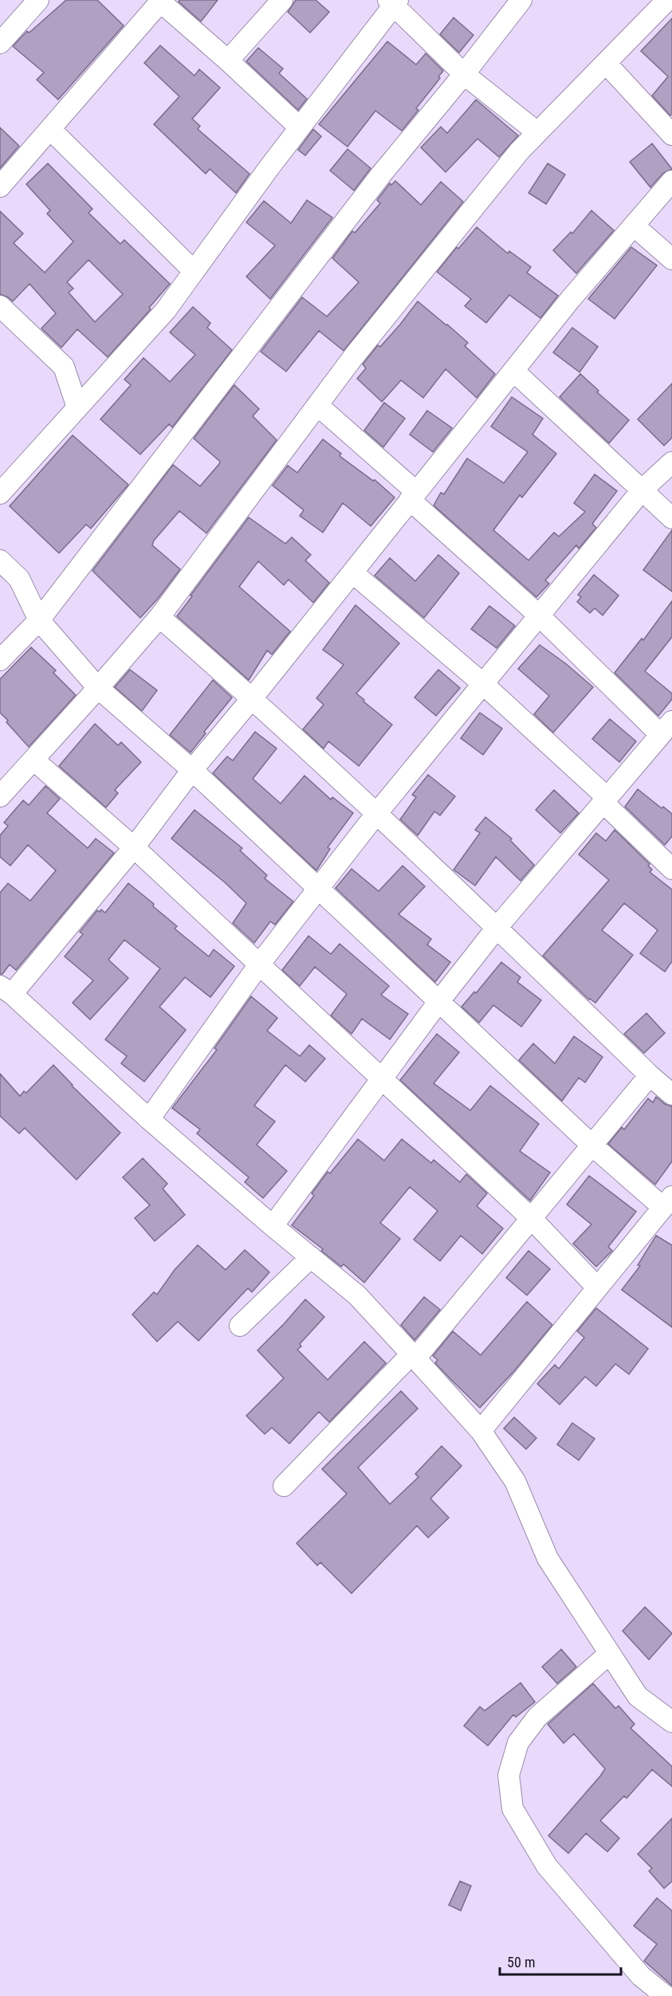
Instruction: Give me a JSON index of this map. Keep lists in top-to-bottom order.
{
  "scale_bar": "50 m"
}
